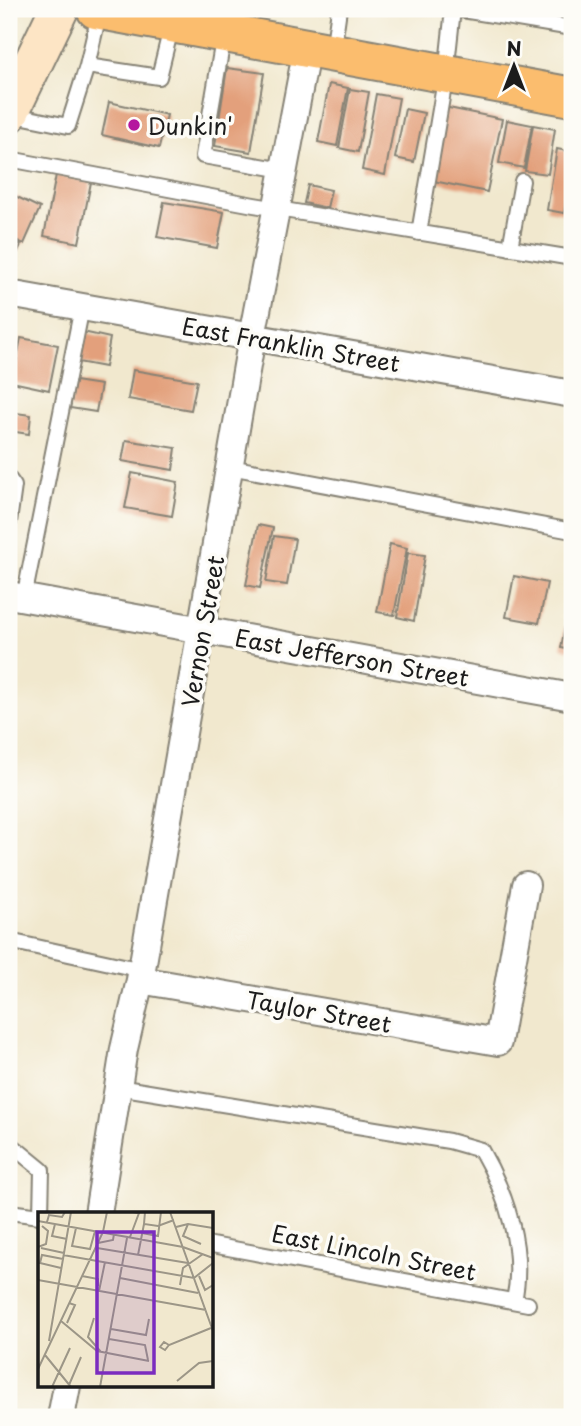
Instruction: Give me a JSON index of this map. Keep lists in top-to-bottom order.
{
  "streets": {
    "street": [
      "East Franklin Street",
      "Vernon Street",
      "East Jefferson Street",
      "Taylor Street"
    ],
    "lane": ["East Lincoln Street"]
  },
  "crossings": [
    ["East Franklin Street", "Vernon Street"],
    ["Vernon Street", "East Jefferson Street"],
    ["Vernon Street", "Taylor Street"],
    ["Vernon Street", "East Lincoln Street"]
  ],
  "places": ["Dunkin'"],
  "north": "top"
}
